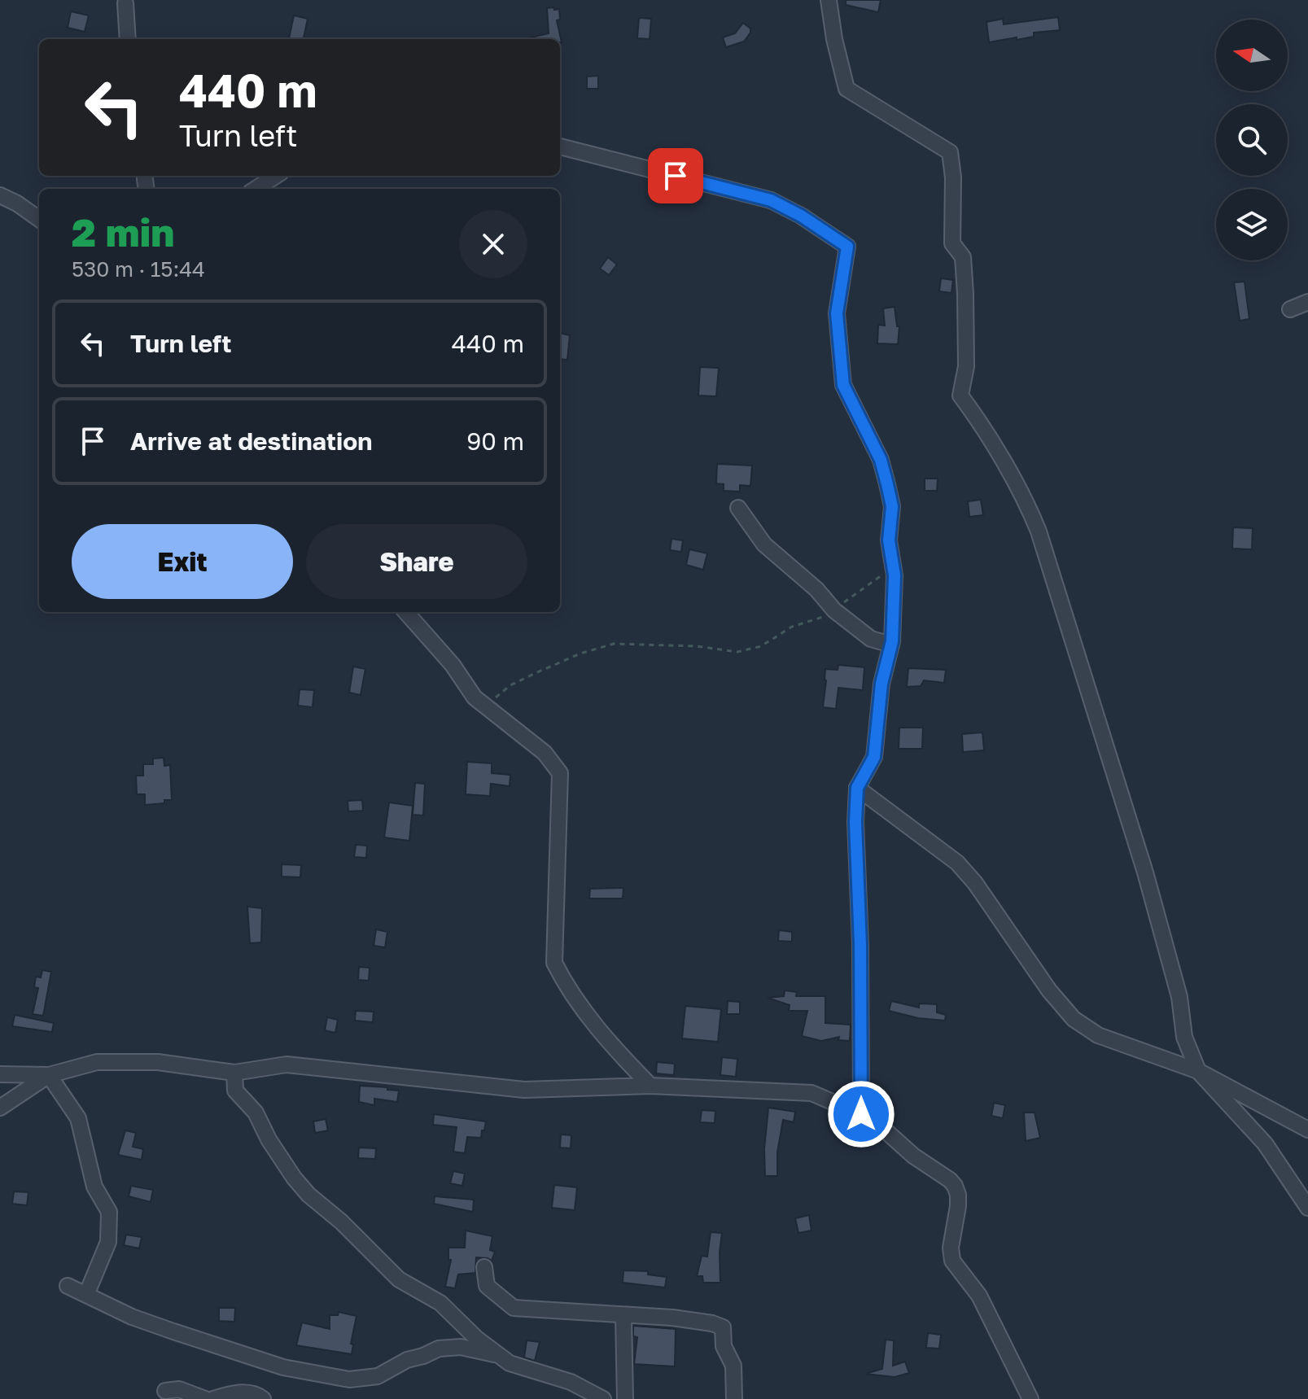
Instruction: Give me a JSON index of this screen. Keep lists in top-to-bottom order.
{
  "north": "left",
  "page": {
    "turn": ["440 m", "Turn left"],
    "heading": ["2 min", "530 m · 15:44"],
    "list": [
      {
        "name": "Turn left",
        "value": "440 m"
      },
      {
        "name": "Arrive at destination",
        "value": "90 m"
      }
    ],
    "buttons": ["Exit", "Share"]
  }
}
